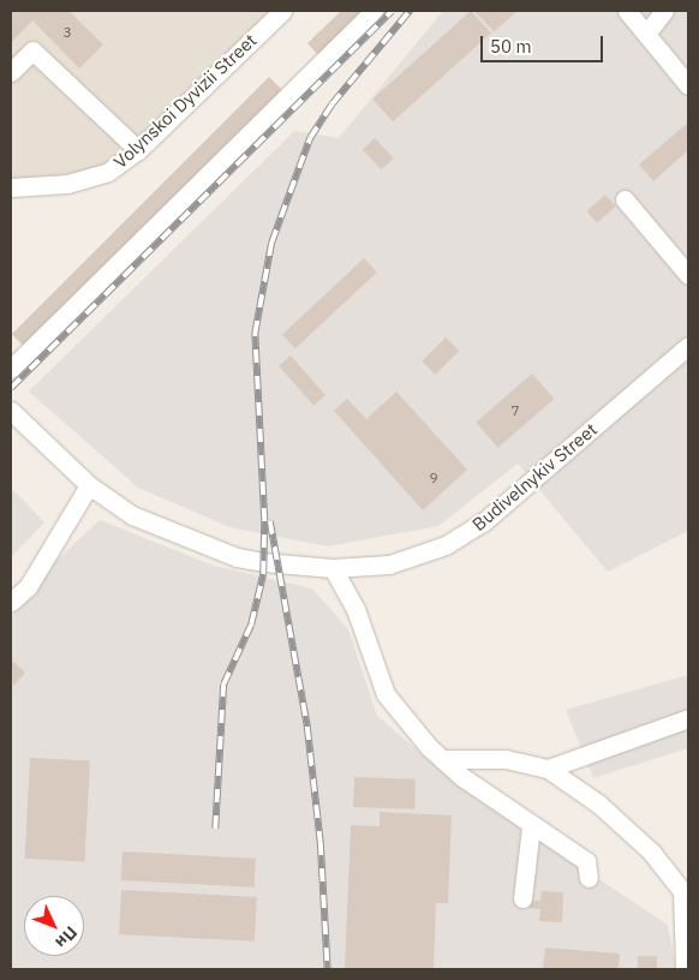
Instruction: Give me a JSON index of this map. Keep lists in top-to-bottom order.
{
  "streets": {
    "street": ["Volynskoi Dyvizii Street", "Budivelnykiv Street"]
  },
  "house_numbers": ["3", "7", "9"],
  "scale_bar": "50 m",
  "north": "bottom right"
}
